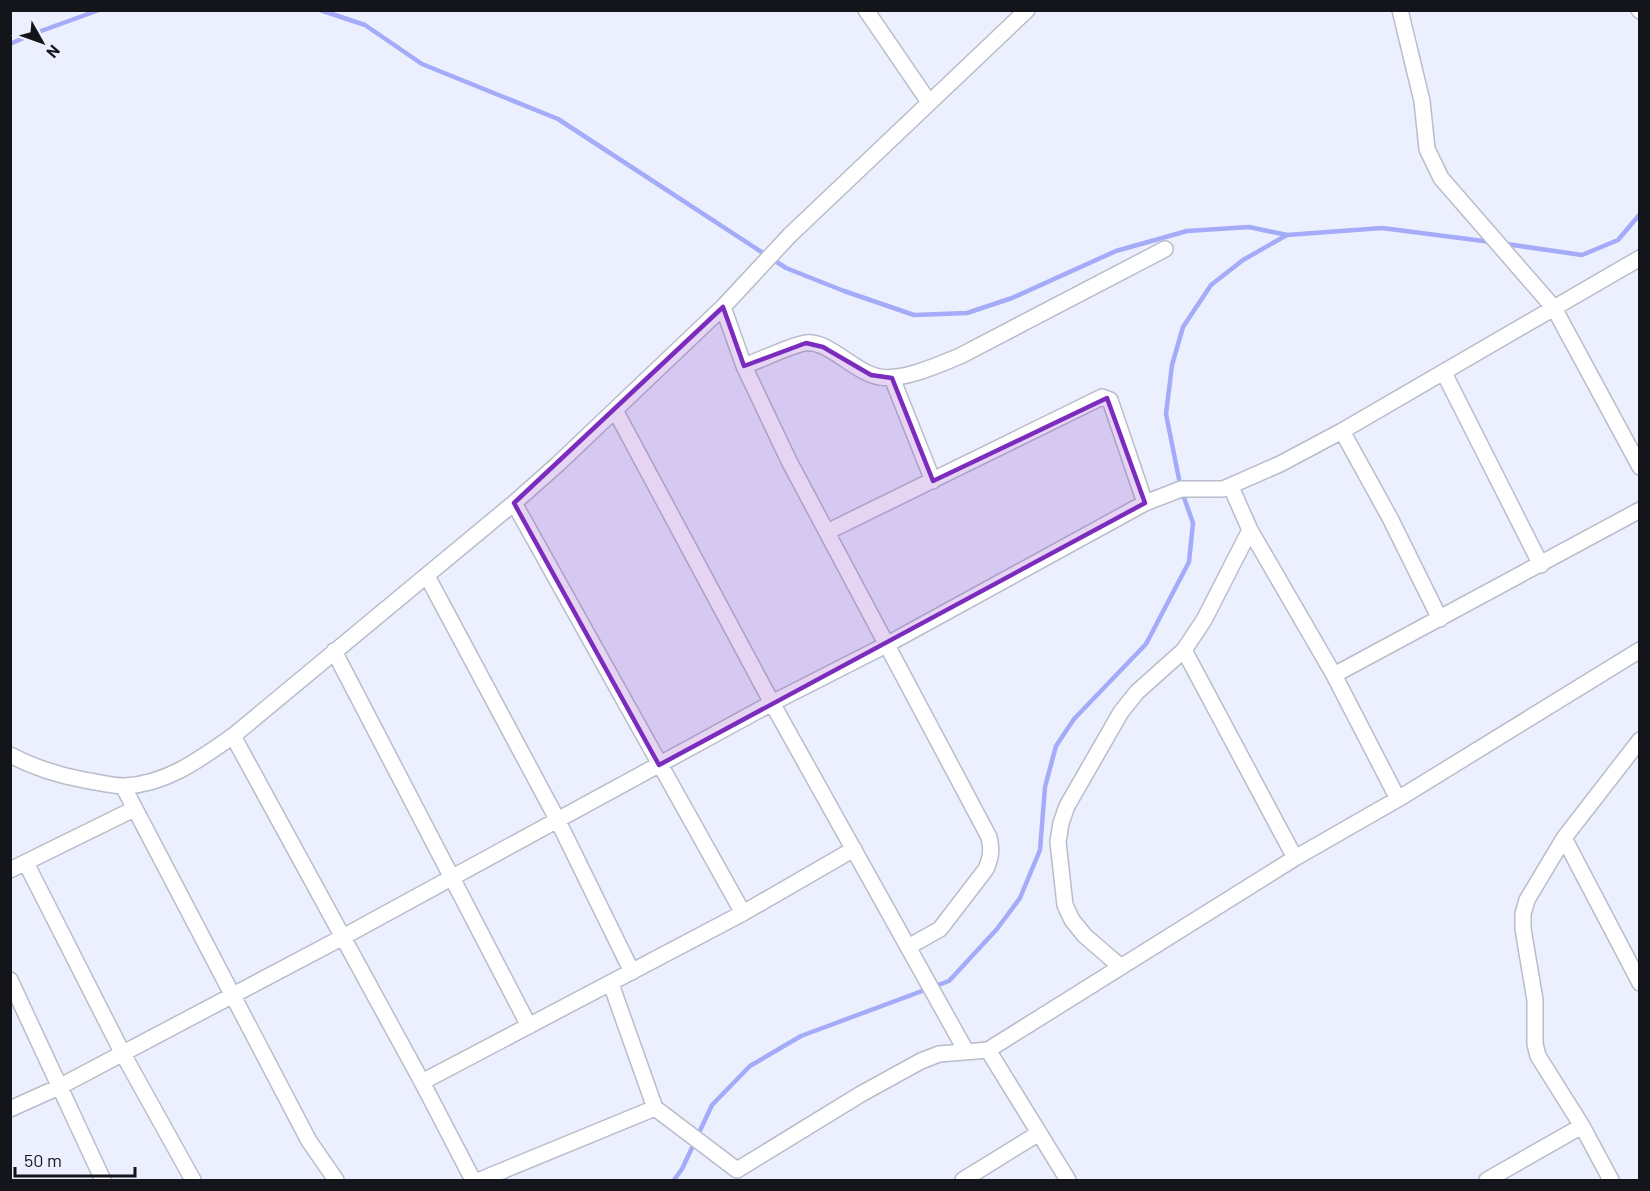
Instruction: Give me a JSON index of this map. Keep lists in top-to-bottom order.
{
  "scale_bar": "50 m",
  "north": "bottom right"
}
